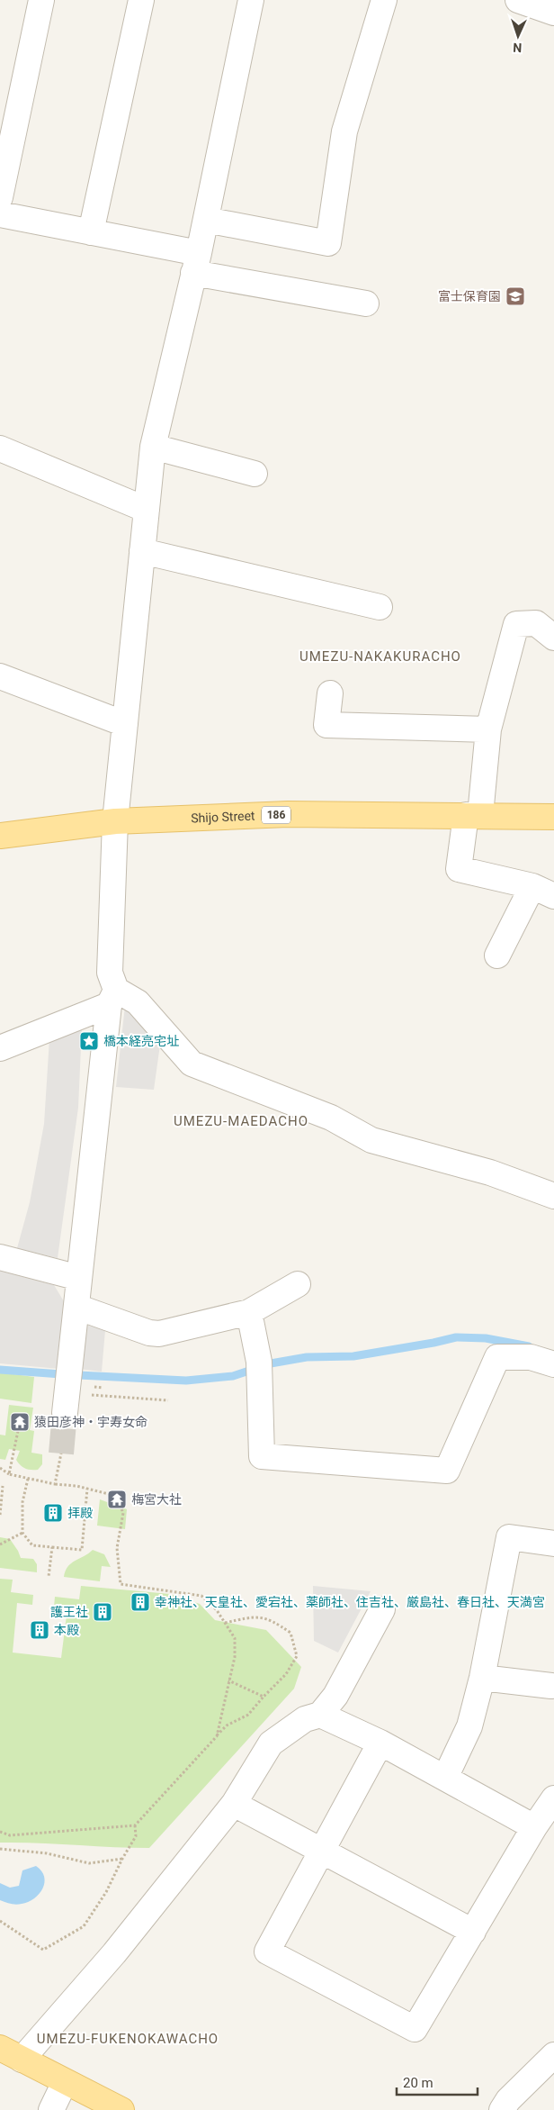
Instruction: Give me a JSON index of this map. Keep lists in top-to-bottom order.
{
  "streets": {
    "main road": ["186", "Shijo Street"]
  },
  "districts": ["UMEZU-NAKAKURACHO", "UMEZU-MAEDACHO", "UMEZU-FUKENOKAWACHO"],
  "places": {
    "school or university": ["富士保育園"],
    "place": ["橋本経亮宅址"],
    "temple": ["猿田彦神・宇寿女命", "梅宮大社"],
    "building": [
      "拝殿",
      "幸神社、天皇社、愛宕社、薬師社、住吉社、厳島社、春日社、天満宮",
      "護王社",
      "本殿"
    ]
  },
  "scale_bar": "20 m",
  "north": "bottom"
}
